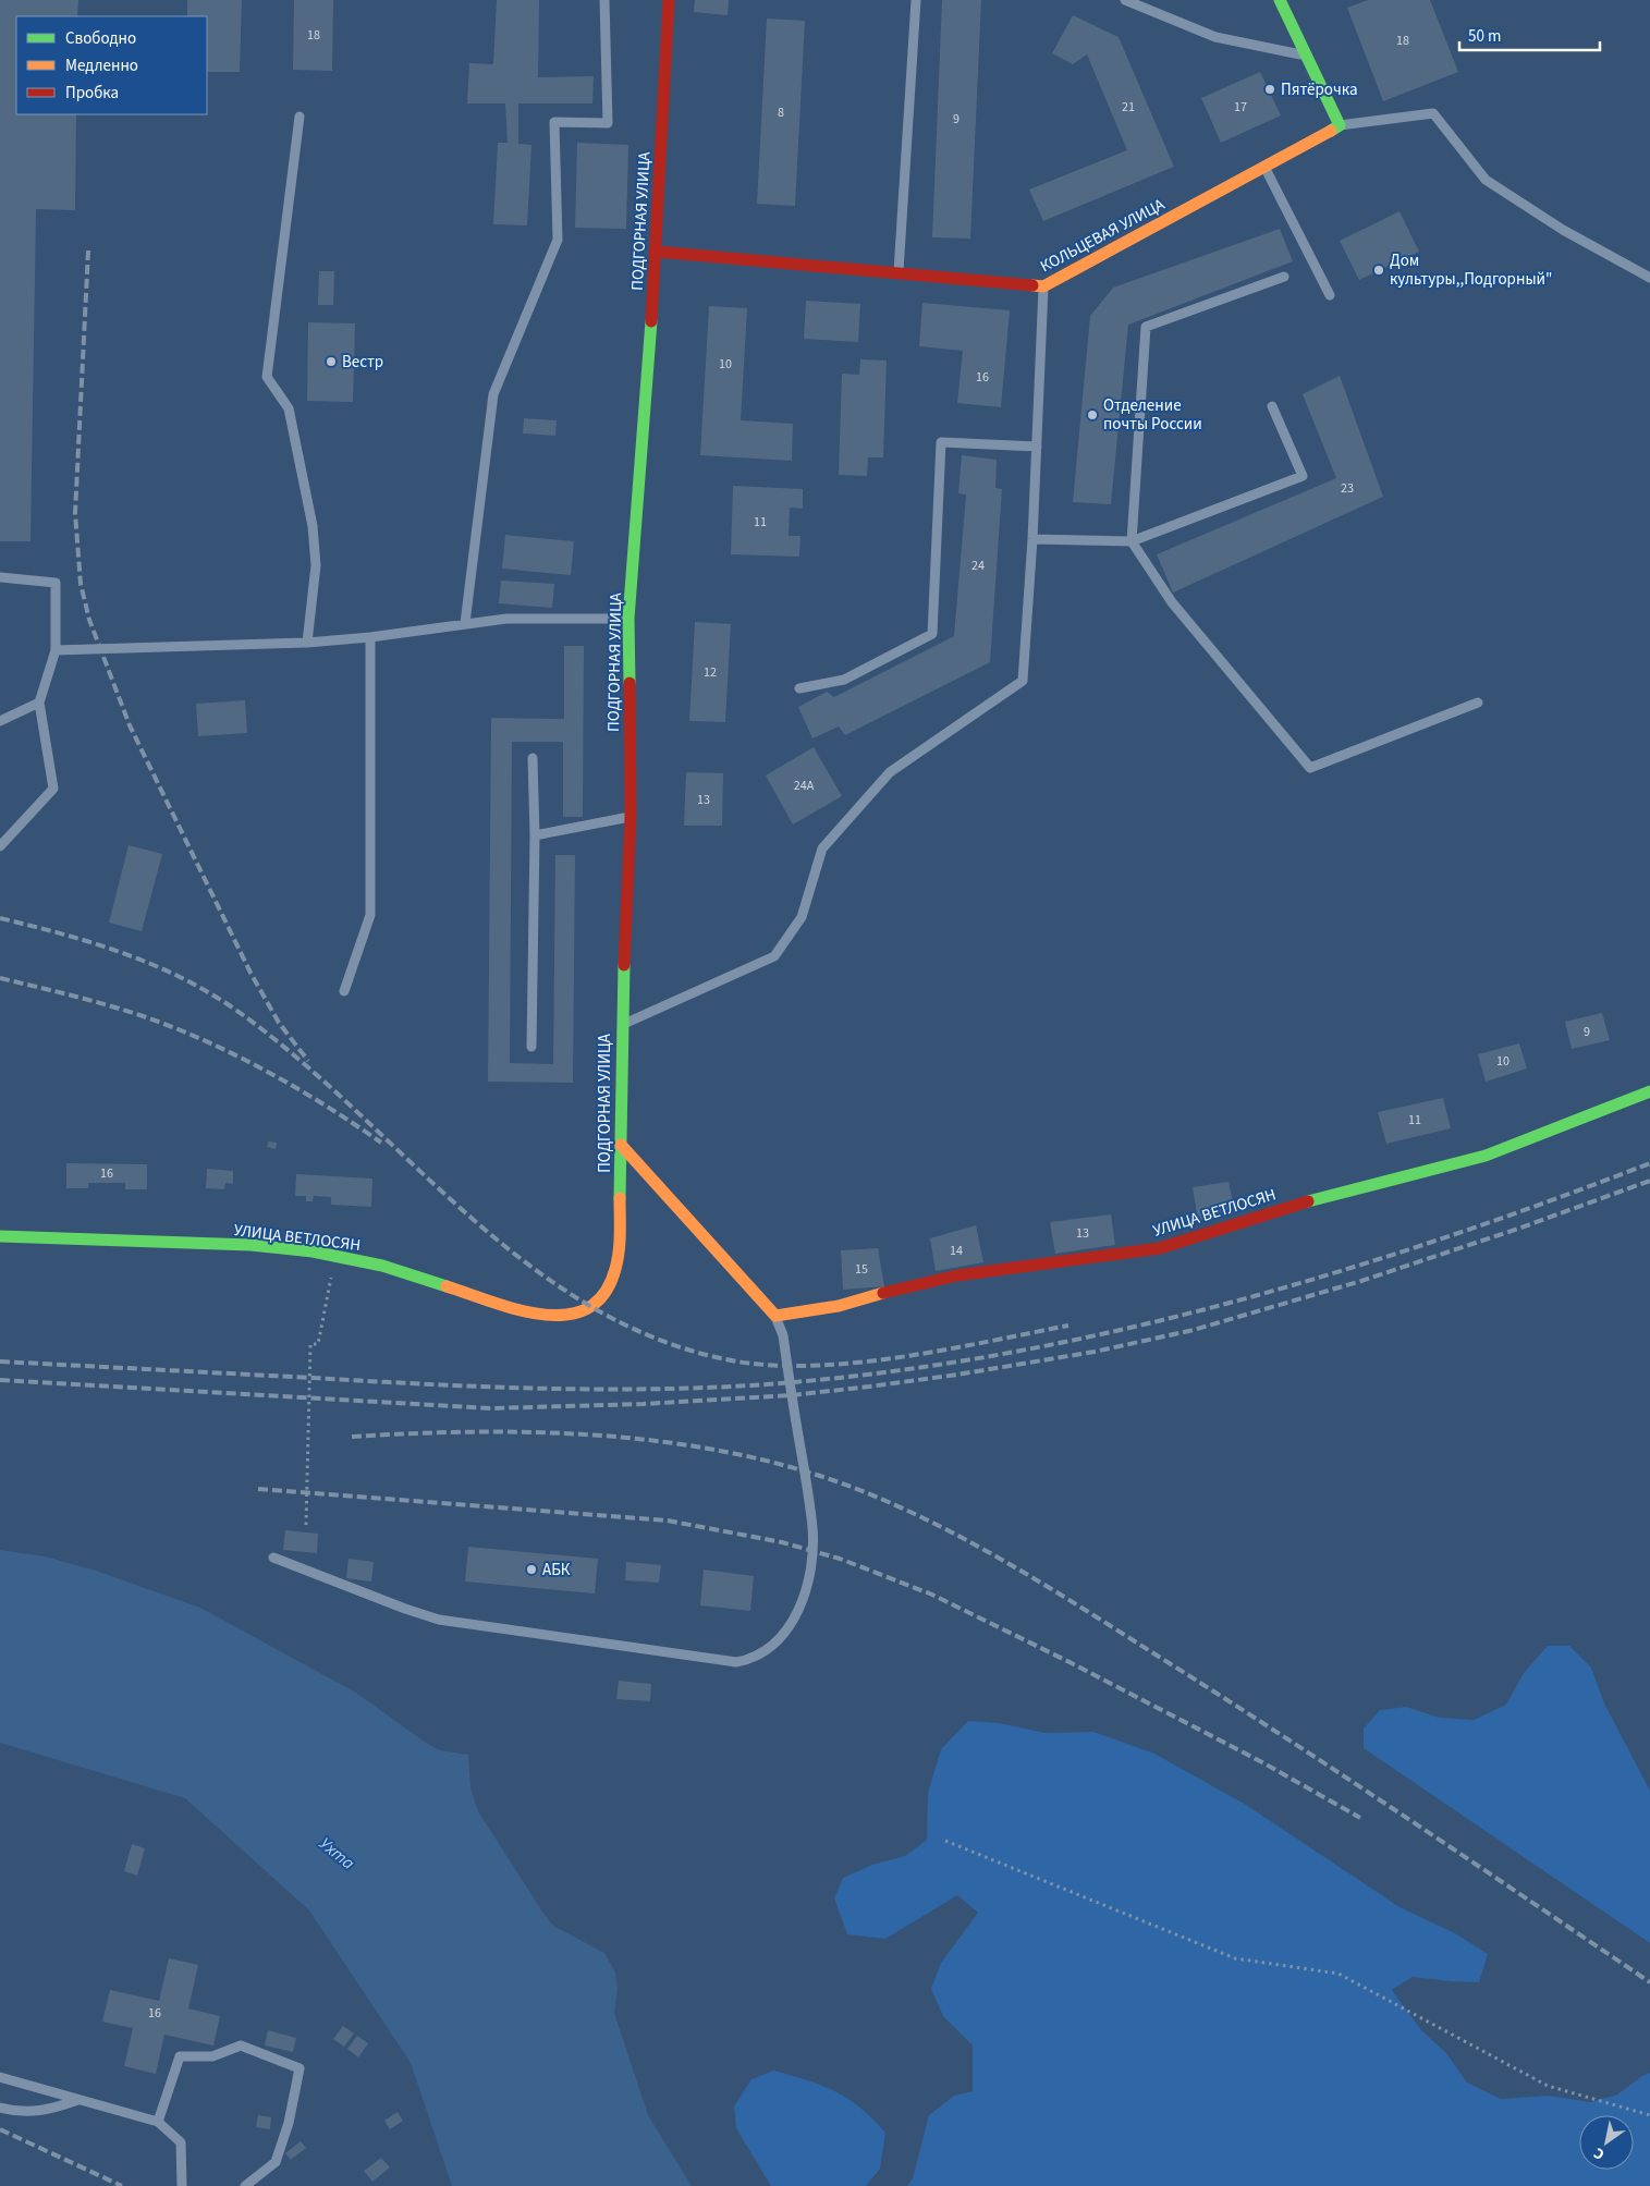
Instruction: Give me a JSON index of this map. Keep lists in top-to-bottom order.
{
  "streets": {
    "street": ["ПОДГОРНАЯ УЛИЦА", "КОЛЬЦЕВАЯ УЛИЦА", "УЛИЦА ВЕТЛОСЯН"]
  },
  "crossings": [
    ["ПОДГОРНАЯ УЛИЦА", "КОЛЬЦЕВАЯ УЛИЦА"],
    ["ПОДГОРНАЯ УЛИЦА", "УЛИЦА ВЕТЛОСЯН"]
  ],
  "water": ["Ухта"],
  "places": [
    "Пятёрочка",
    "Дом культуры,,Подгорный\"",
    "Вестр",
    "Отделение почты России",
    "АБК"
  ],
  "house_numbers": [
    "18",
    "18",
    "21",
    "17",
    "8",
    "9",
    "10",
    "16",
    "23",
    "11",
    "24",
    "12",
    "24А",
    "13",
    "9",
    "10",
    "11",
    "16",
    "13",
    "14",
    "15",
    "16"
  ],
  "legend": ["Свободно", "Медленно", "Пробка"],
  "scale_bar": "50 m",
  "north": "bottom left"
}
